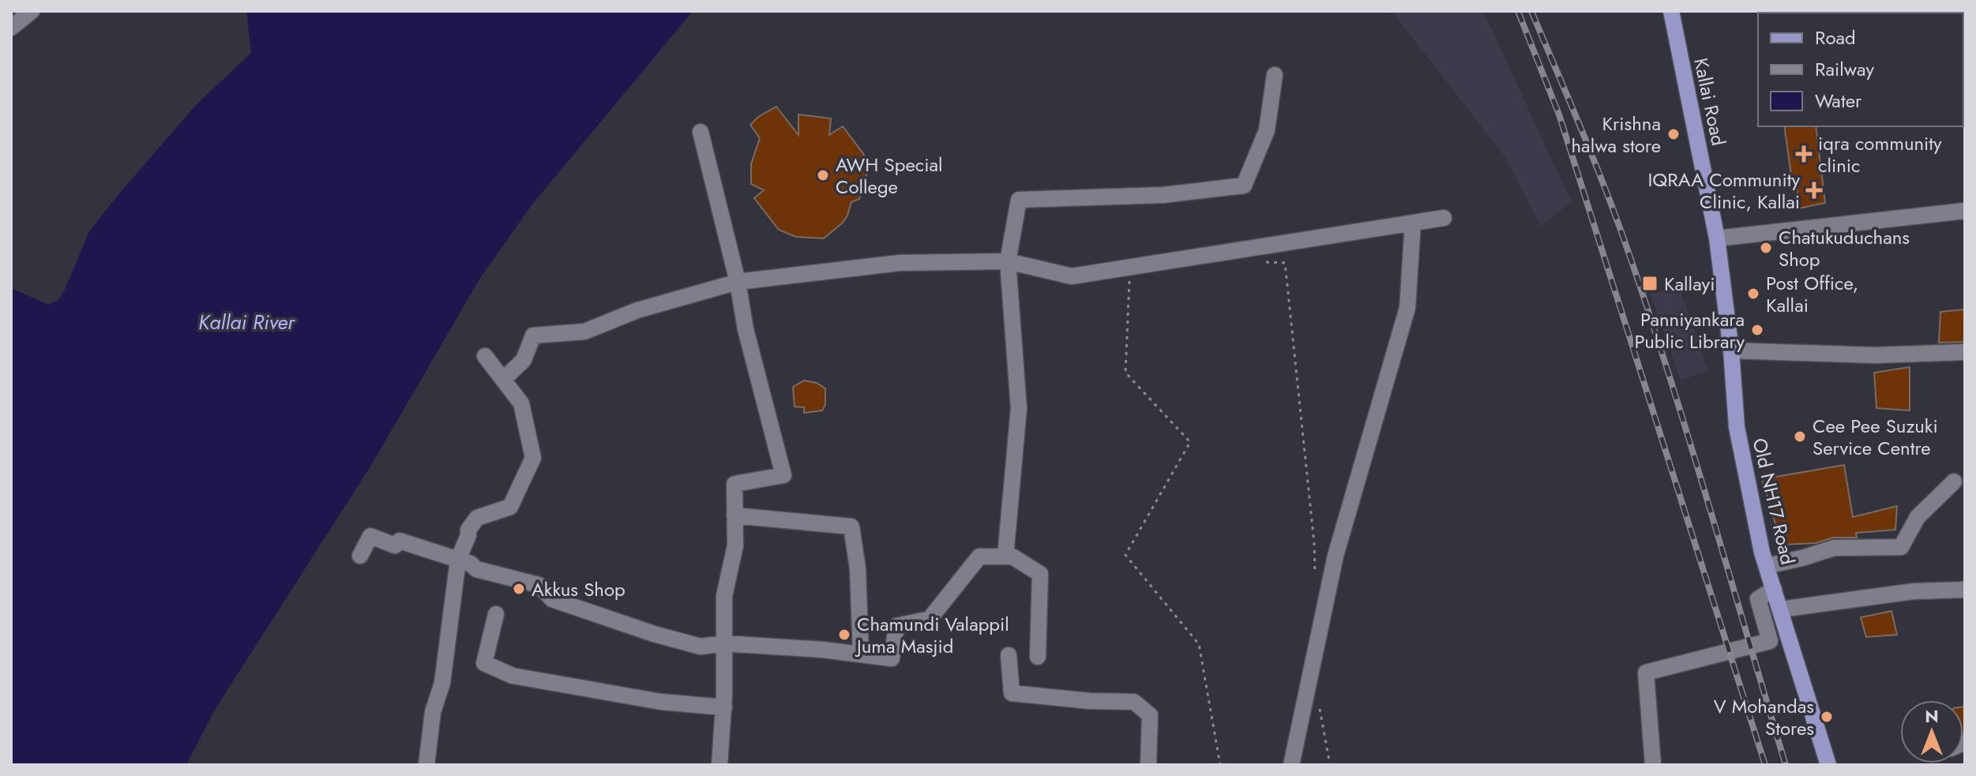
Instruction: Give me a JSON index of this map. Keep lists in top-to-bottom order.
{
  "streets": {
    "main road": ["Kallai Road", "Old NH17 Road"]
  },
  "crossings": [
    ["Kallai Road", "Old NH17 Road"]
  ],
  "water": ["Kallai River"],
  "places": {
    "other": [
      "Krishna halwa store",
      "AWH Special College",
      "Chatukuduchans Shop",
      "Post Office, Kallai",
      "Panniyankara Public Library",
      "Cee Pee Suzuki Service Centre",
      "Akkus Shop",
      "Chamundi Valappil Juma Masjid",
      "V Mohandas Stores"
    ],
    "health": ["iqra community clinic", "IQRAA Community Clinic, Kallai"],
    "transit": ["Kallayi"]
  },
  "legend": ["Road", "Railway", "Water"],
  "north": "top"
}
